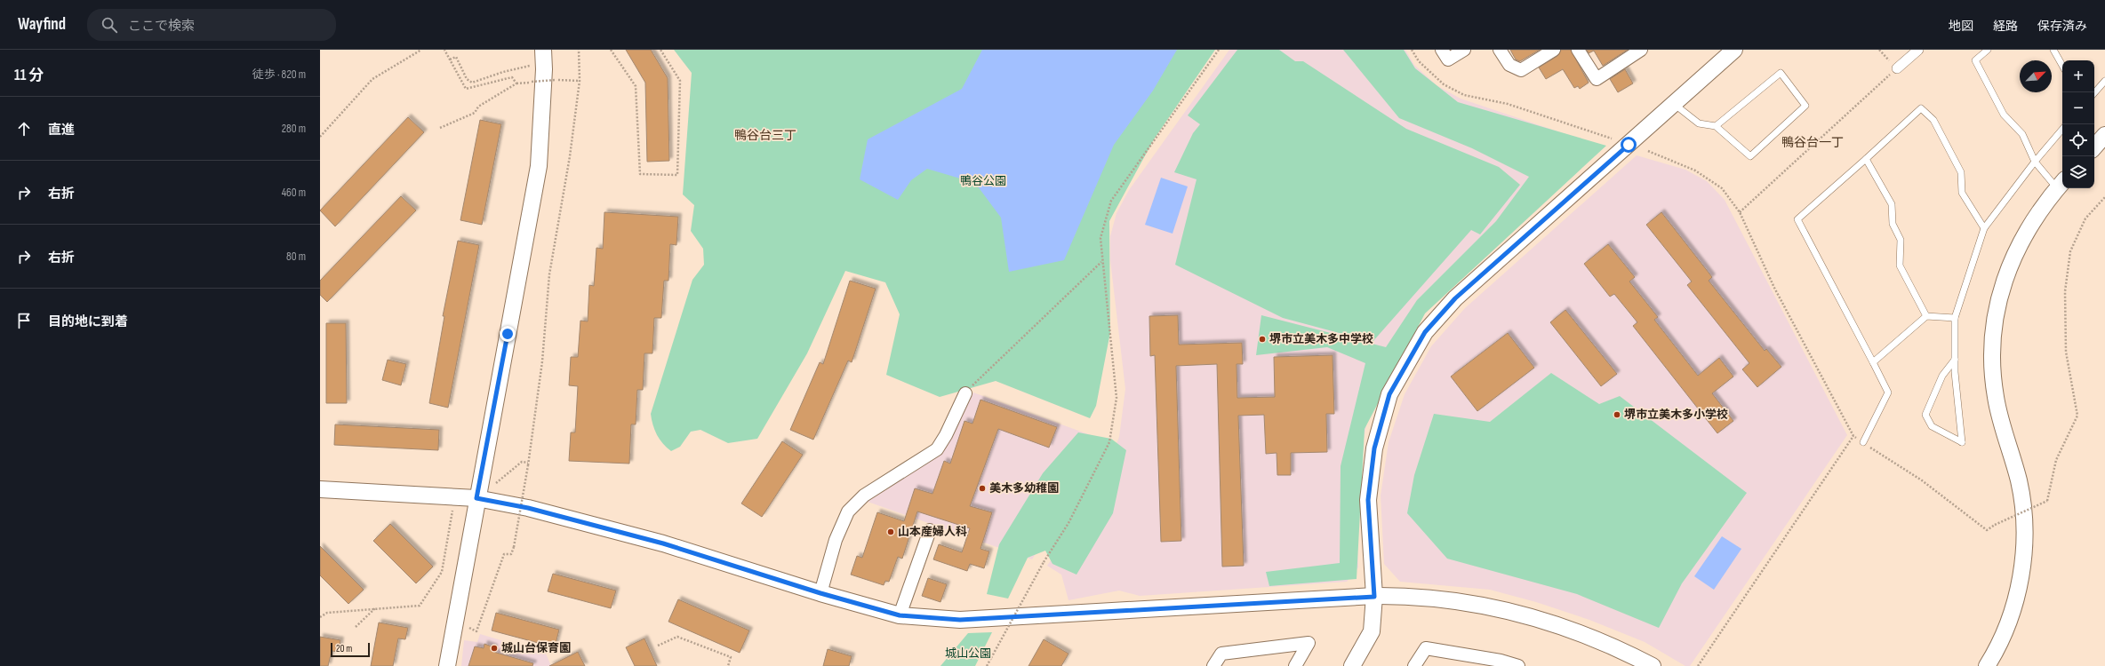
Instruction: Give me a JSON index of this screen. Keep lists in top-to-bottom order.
{
  "districts": ["鴨谷台三丁", "鴨谷台一丁"],
  "parks": ["鴨谷公園", "城山公園"],
  "places": [
    "堺市立美木多中学校",
    "堺市立美木多小学校",
    "美木多幼稚園",
    "山本産婦人科",
    "城山台保育園"
  ],
  "scale_bar": "20 m",
  "north": "top right",
  "page": {
    "header": "Wayfind",
    "search": "ここで検索",
    "nav": ["地図", "経路", "保存済み"],
    "heading": ["11 分", "徒歩 · 820 m"],
    "map_buttons": ["+", "−"],
    "list": [
      ["直進", "280 m"],
      ["右折", "460 m"],
      ["右折", "80 m"],
      "目的地に到着"
    ],
    "scale": "20 m"
  }
}
